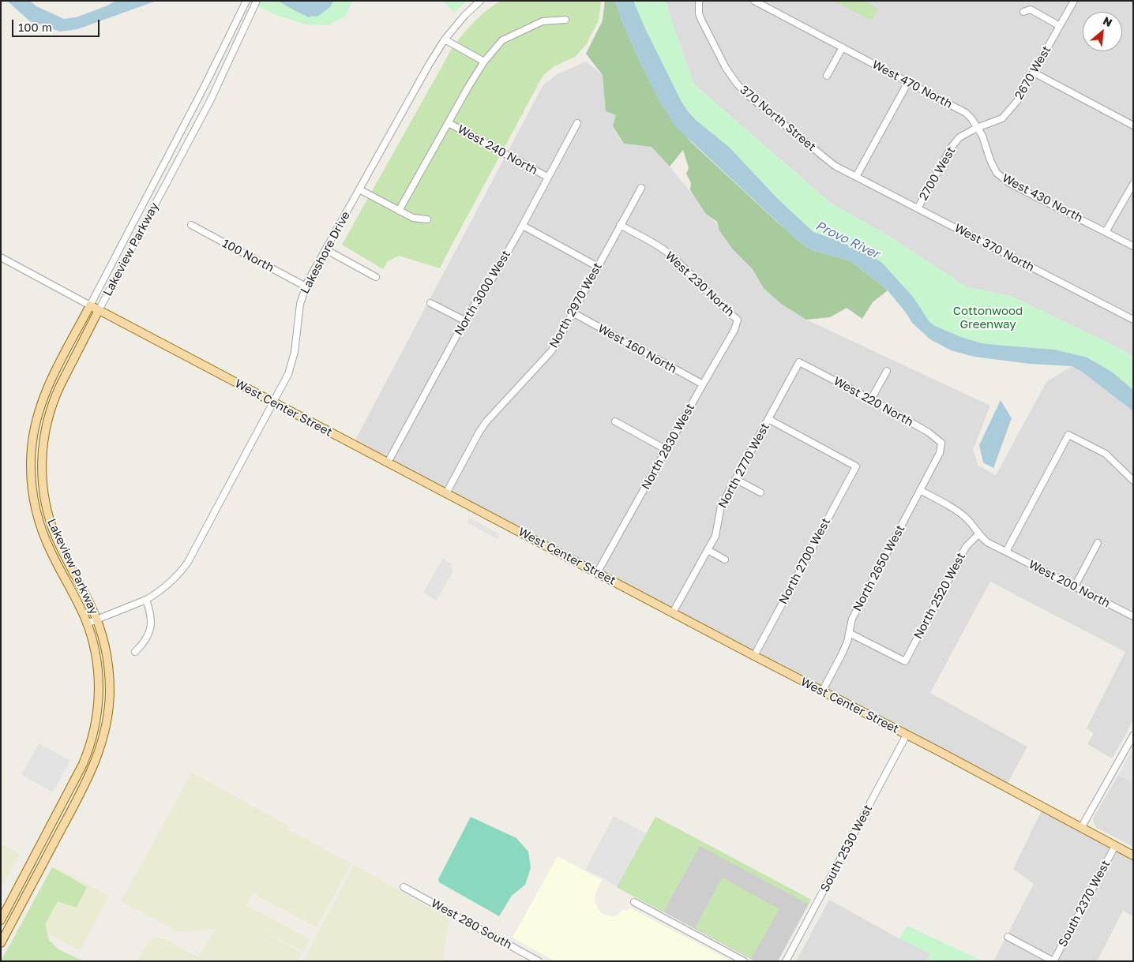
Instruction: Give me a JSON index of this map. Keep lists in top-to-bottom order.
{
  "streets": {
    "main road": ["Lakeview Parkway", "West Center Street"],
    "street": [
      "2670 West",
      "West 470 North",
      "370 North Street",
      "West 240 North",
      "2700 West",
      "West 430 North",
      "West 370 North",
      "Lakeshore Drive",
      "100 North",
      "West 230 North",
      "North 3000 West",
      "North 2970 West",
      "West 160 North",
      "West 220 North",
      "North 2830 West",
      "North 2770 West",
      "North 2700 West",
      "North 2650 West",
      "West 200 North",
      "North 2520 West",
      "South 2530 West",
      "South 2370 West",
      "West 280 South"
    ]
  },
  "crossings": [
    ["2670 West", "West 470 North"],
    ["2670 West", "2700 West"],
    ["2670 West", "West 430 North"],
    ["West 470 North", "2700 West"],
    ["West 470 North", "West 430 North"],
    ["370 North Street", "West 370 North"],
    ["West 240 North", "North 3000 West"],
    ["2700 West", "West 430 North"],
    ["2700 West", "West 370 North"],
    ["Lakeview Parkway", "Lakeshore Drive"],
    ["Lakeview Parkway", "West Center Street"],
    ["Lakeshore Drive", "100 North"],
    ["Lakeshore Drive", "West Center Street"],
    ["West 230 North", "North 2970 West"],
    ["West 230 North", "North 2830 West"],
    ["North 3000 West", "West Center Street"],
    ["North 2970 West", "West 160 North"],
    ["North 2970 West", "West Center Street"],
    ["West 160 North", "North 2830 West"],
    ["West 220 North", "North 2770 West"],
    ["West 220 North", "North 2650 West"],
    ["West Center Street", "North 2830 West"],
    ["West Center Street", "North 2770 West"],
    ["West Center Street", "North 2700 West"],
    ["West Center Street", "North 2650 West"],
    ["West Center Street", "South 2530 West"],
    ["West Center Street", "South 2370 West"],
    ["North 2770 West", "North 2700 West"],
    ["North 2650 West", "West 200 North"],
    ["North 2650 West", "North 2520 West"],
    ["West 200 North", "North 2520 West"]
  ],
  "water": ["Provo River"],
  "parks": ["Cottonwood Greenway"],
  "scale_bar": "100 m",
  "north": "top right"
}
